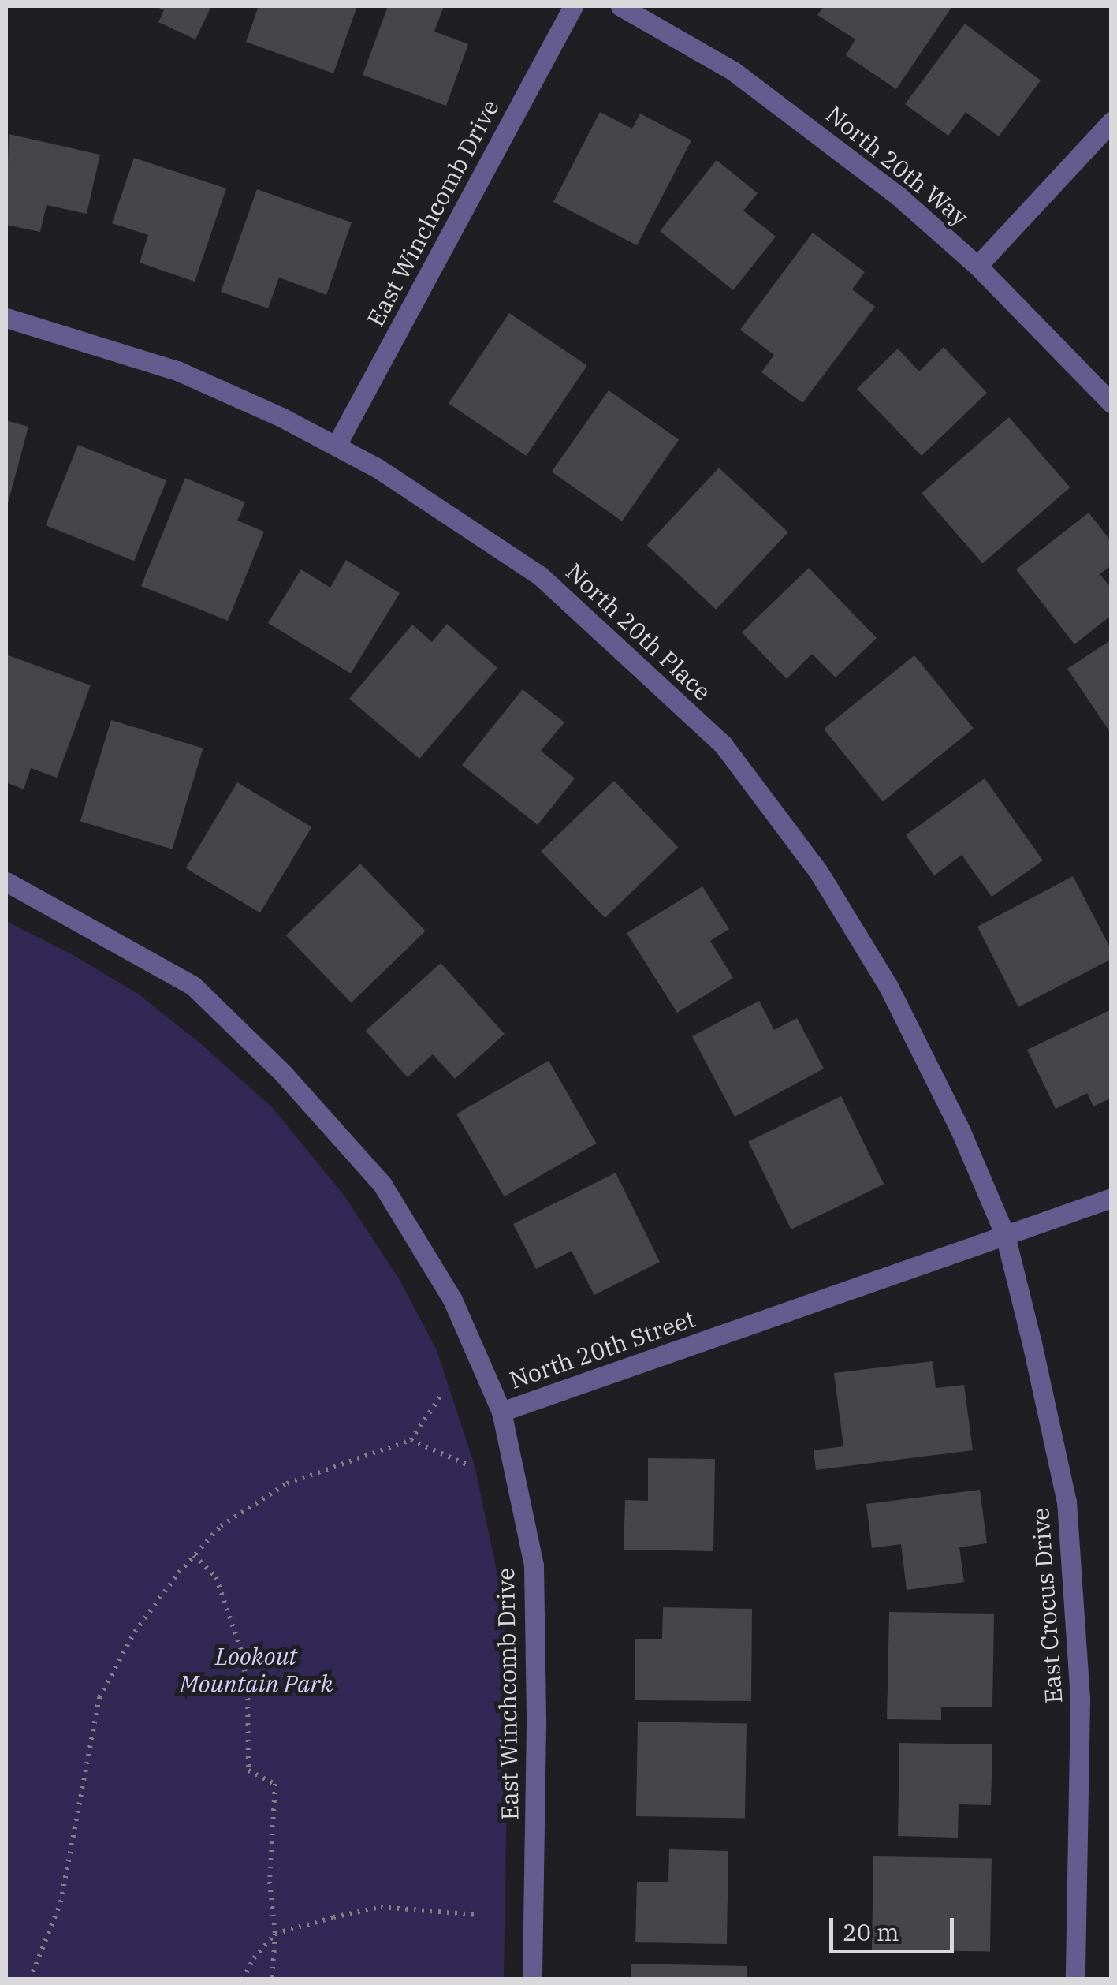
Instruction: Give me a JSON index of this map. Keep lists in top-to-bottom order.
{
  "streets": {
    "street": [
      "North 20th Way",
      "East Winchcomb Drive",
      "North 20th Place",
      "North 20th Street",
      "East Crocus Drive"
    ]
  },
  "crossings": [
    ["East Winchcomb Drive", "North 20th Place"],
    ["East Winchcomb Drive", "North 20th Street"],
    ["North 20th Place", "North 20th Street"],
    ["North 20th Place", "East Crocus Drive"],
    ["North 20th Street", "East Crocus Drive"]
  ],
  "parks": ["Lookout Mountain Park"],
  "scale_bar": "20 m"
}
